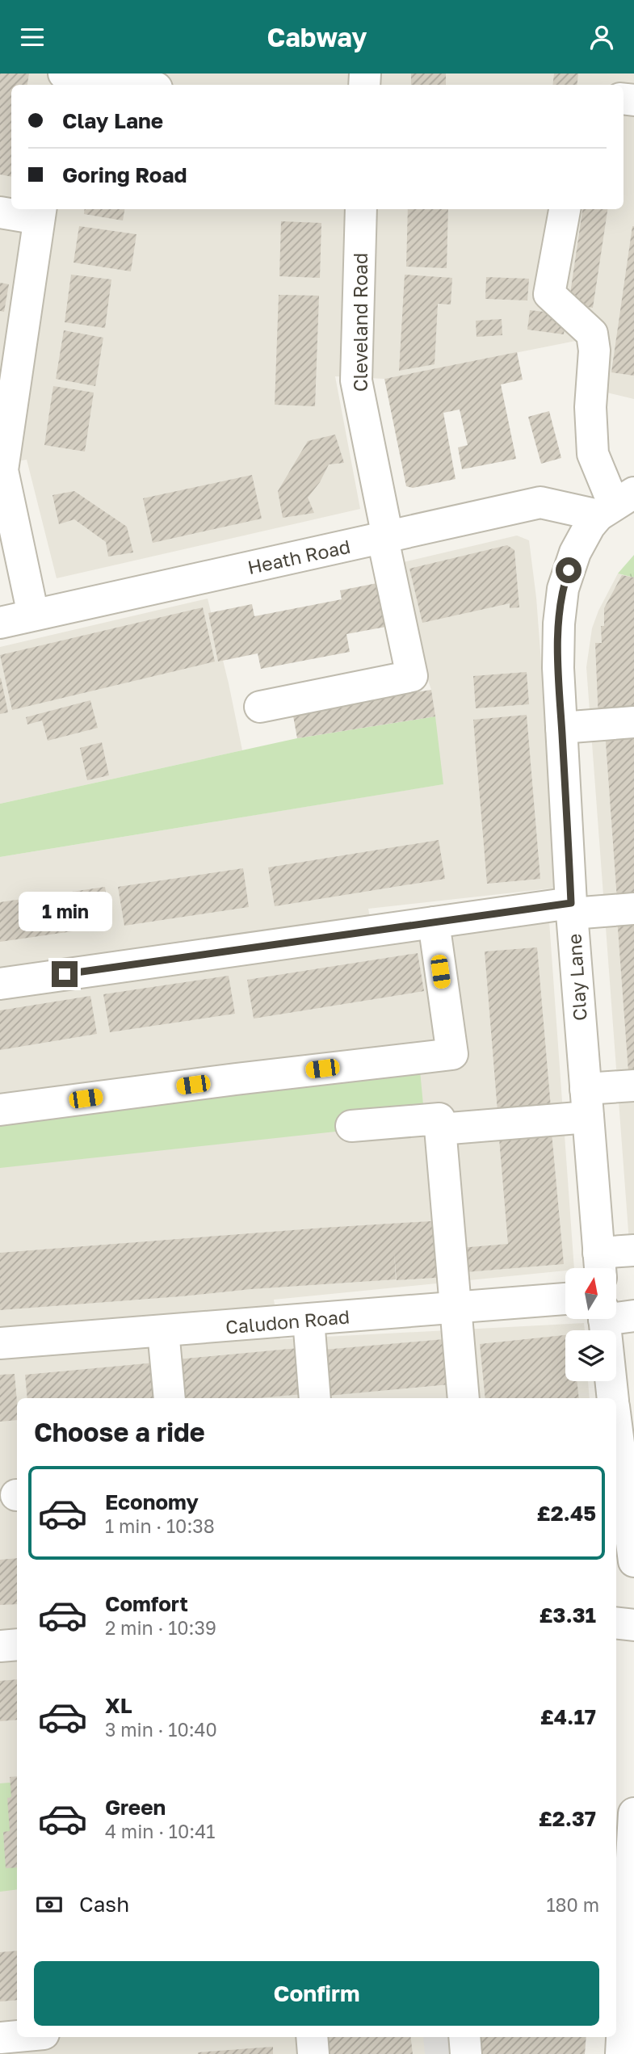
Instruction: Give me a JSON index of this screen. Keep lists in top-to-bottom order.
{
  "streets": {
    "street": [
      "Cleveland Road",
      "Heath Road",
      "Clay Lane",
      "Caludon Road"
    ]
  },
  "crossings": [
    ["Cleveland Road", "Heath Road"],
    ["Heath Road", "Clay Lane"]
  ],
  "north": "top",
  "page": {
    "header": "Cabway",
    "banner": ["Clay Lane", "Goring Road"],
    "bubble": "1 min",
    "heading": "Choose a ride",
    "list": [
      {
        "name": "Economy",
        "note": "1 min · 10:38",
        "value": "£2.45"
      },
      {
        "name": "Comfort",
        "note": "2 min · 10:39",
        "value": "£3.31"
      },
      {
        "name": "XL",
        "note": "3 min · 10:40",
        "value": "£4.17"
      },
      {
        "name": "Green",
        "note": "4 min · 10:41",
        "value": "£2.37"
      }
    ],
    "pay": ["Cash", "180 m"],
    "buttons": "Confirm"
  }
}
